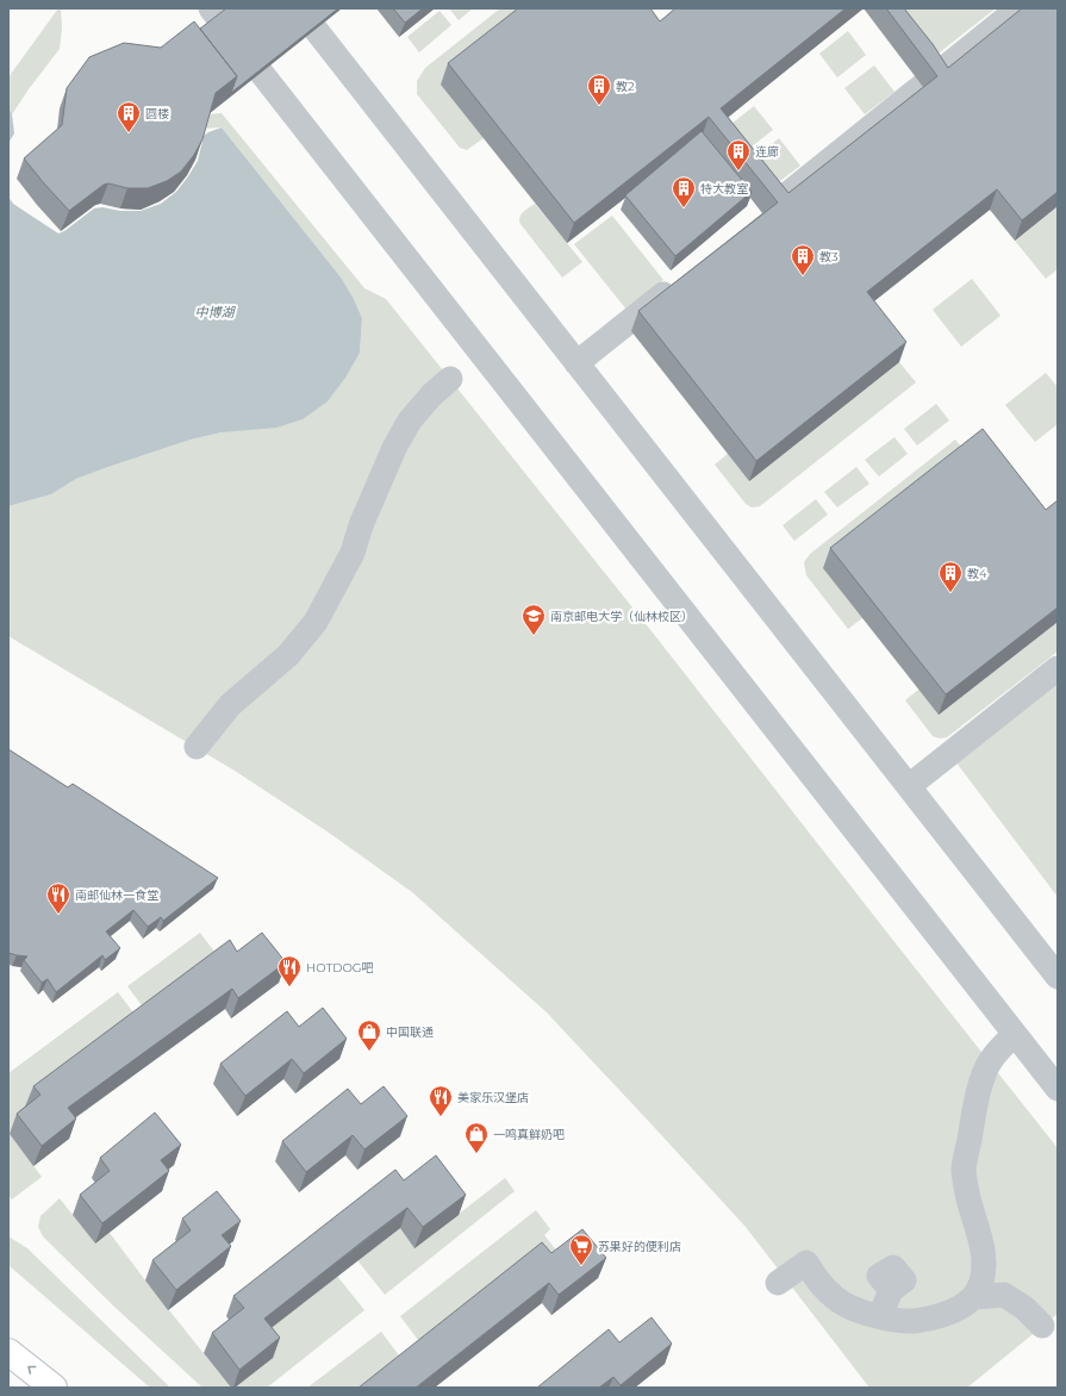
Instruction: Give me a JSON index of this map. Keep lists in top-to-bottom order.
{
  "water": ["中博湖"],
  "places": {
    "building": [
      "教2",
      "圆楼",
      "连廊",
      "特大教室",
      "教3",
      "教4"
    ],
    "school or university": ["南京邮电大学（仙林校区）"],
    "restaurant": ["南邮仙林一食堂", "HOTDOG吧", "美家乐汉堡店"],
    "shop": ["中国联通", "一鸣真鲜奶吧"],
    "supermarket": ["苏果好的便利店"]
  }
}
